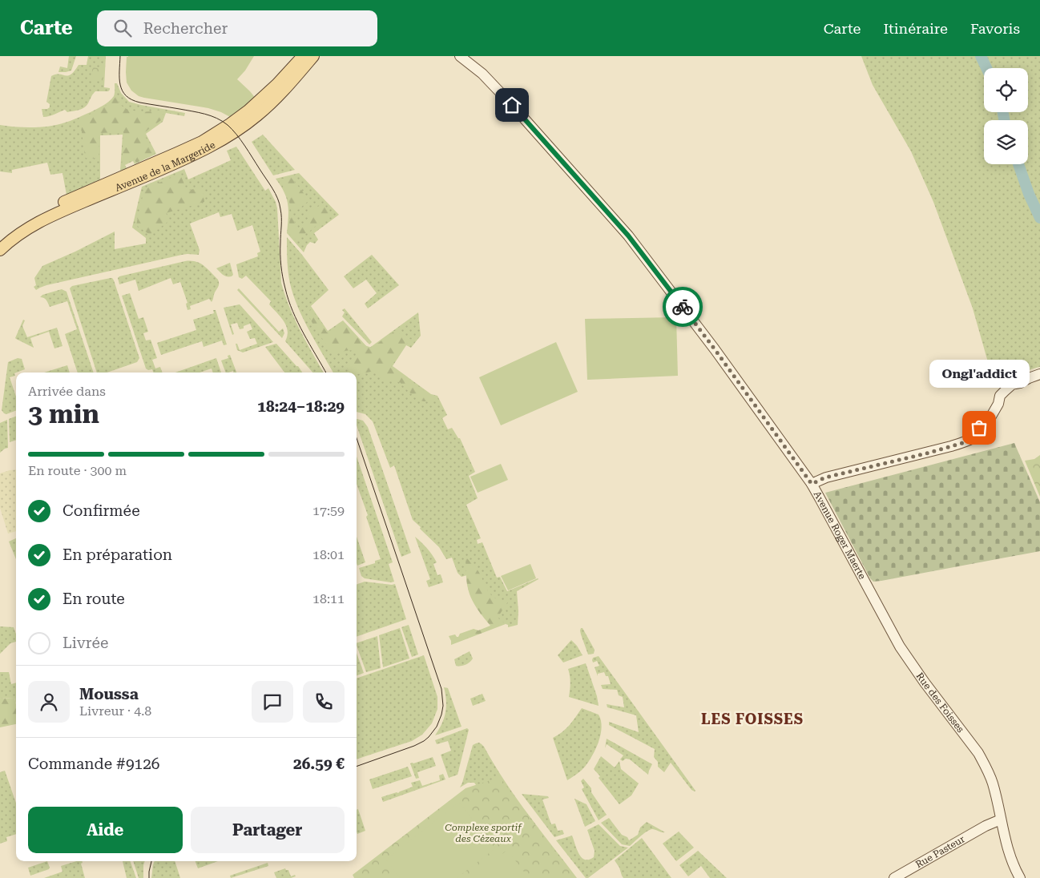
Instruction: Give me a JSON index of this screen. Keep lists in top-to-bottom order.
{
  "streets": {
    "main road": [
      "Avenue de la Margeride",
      "Avenue Roger Maerte",
      "Rue des Foisses",
      "Rue Pasteur"
    ]
  },
  "crossings": [
    ["Avenue Roger Maerte", "Rue des Foisses"],
    ["Rue des Foisses", "Rue Pasteur"]
  ],
  "districts": ["LES FOISSES"],
  "parks": ["Complexe sportif des Cézeaux"],
  "places": ["Ongl'addict"],
  "page": {
    "header": "Carte",
    "search": "Rechercher",
    "nav": ["Carte", "Itinéraire", "Favoris"],
    "bubble": "Ongl'addict",
    "heading": ["3 min", "Arrivée dans", "18:24–18:29"],
    "panel": [
      "Moussa",
      "Livreur · 4.8",
      "Commande #9126",
      "26.59 €"
    ],
    "bar": "En route · 300 m",
    "list": [
      ["Confirmée", "17:59"],
      ["En préparation", "18:01"],
      ["En route", "18:11"],
      "Livrée"
    ],
    "buttons": ["Aide", "Partager"]
  }
}
